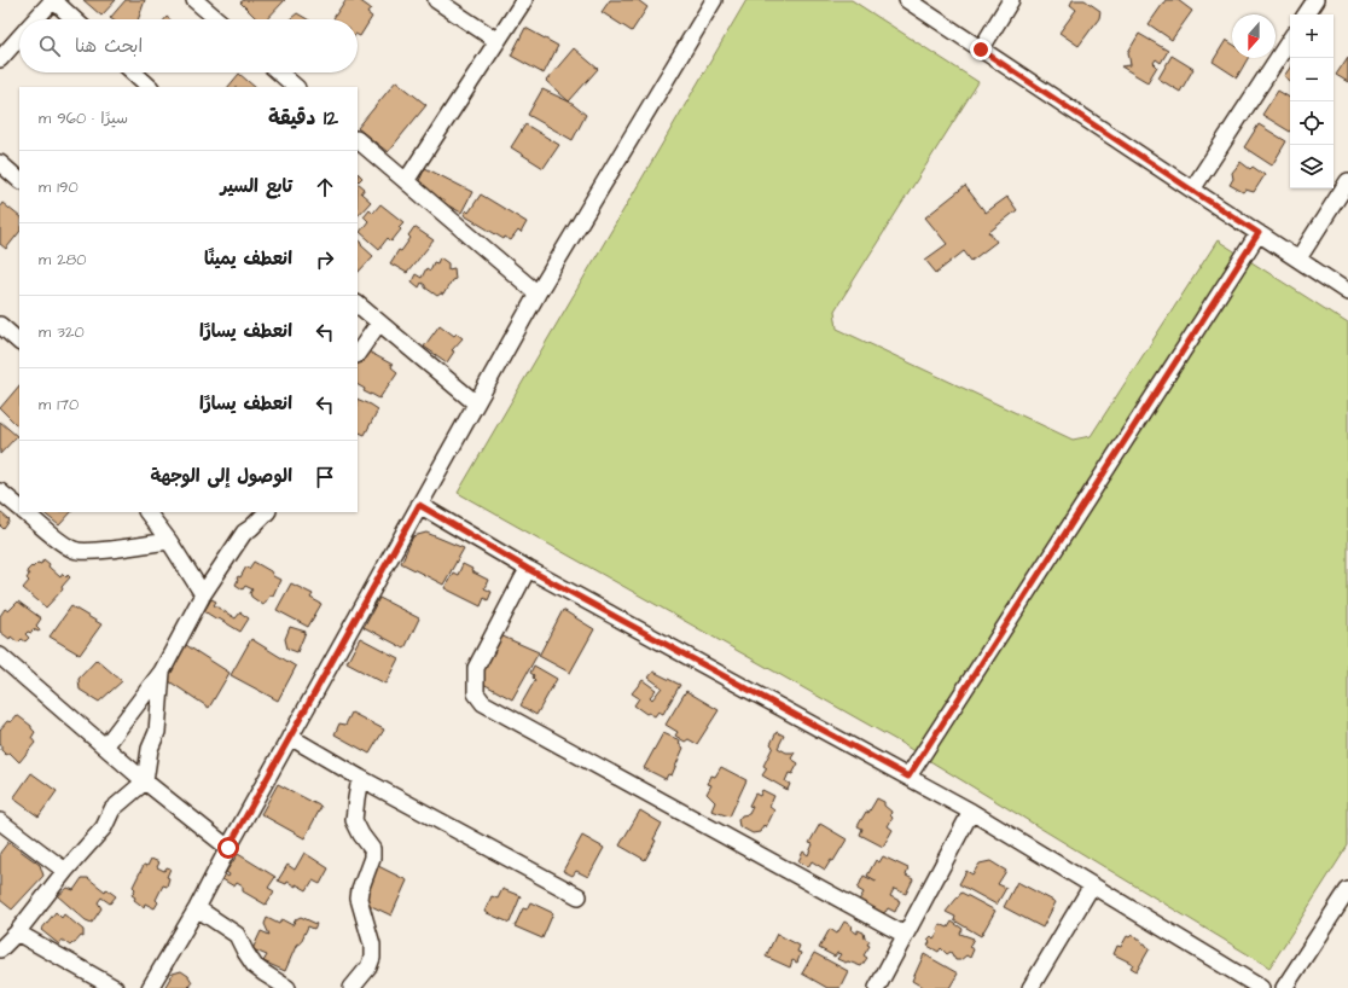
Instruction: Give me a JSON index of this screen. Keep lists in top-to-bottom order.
{
  "north": "bottom",
  "page": {
    "map_buttons": ["+", "−"],
    "search": "ابحث هنا",
    "heading": ["12 دقيقة", "سيرًا · 960 m"],
    "list": [
      ["تابع السير", "190 m"],
      ["انعطف يمينًا", "280 m"],
      ["انعطف يسارًا", "320 m"],
      ["انعطف يسارًا", "170 m"],
      "الوصول إلى الوجهة"
    ]
  }
}
